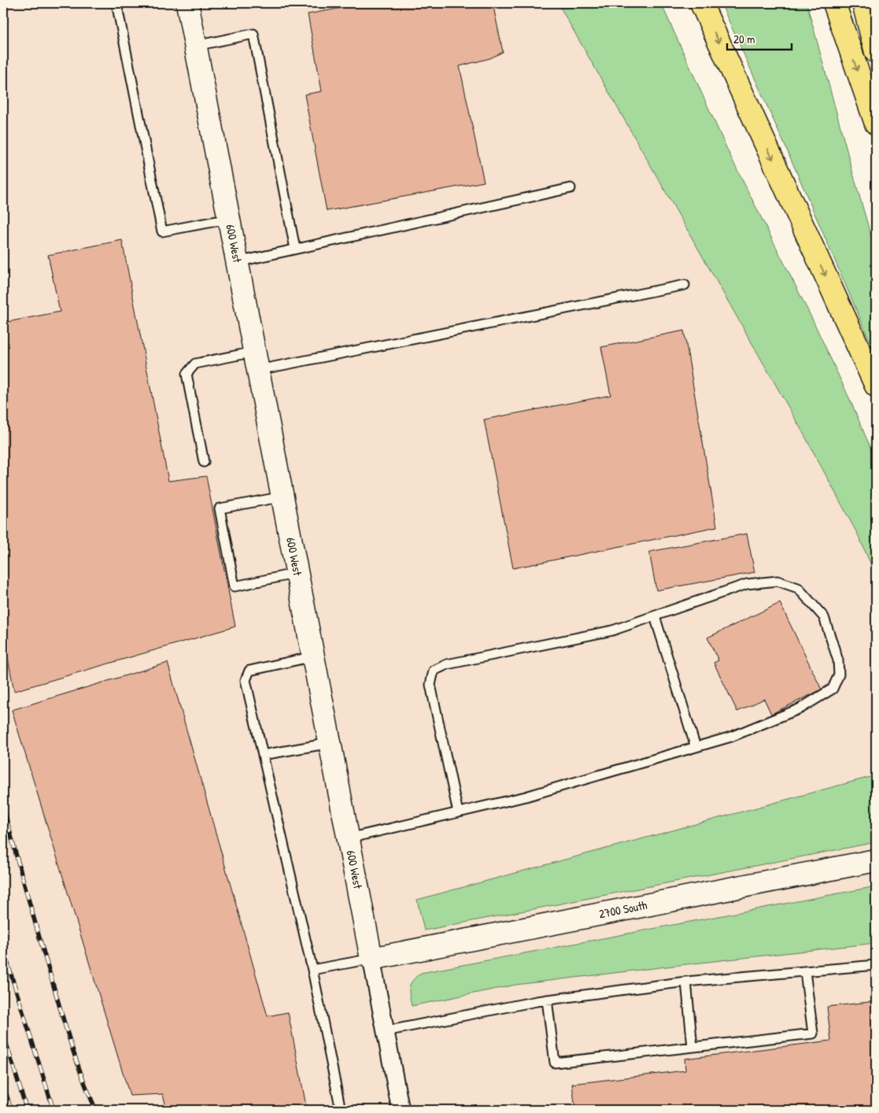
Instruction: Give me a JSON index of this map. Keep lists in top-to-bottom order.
{
  "streets": {
    "street": ["600 West", "2700 South"]
  },
  "crossings": [
    ["600 West", "2700 South"]
  ],
  "scale_bar": "20 m"
}
